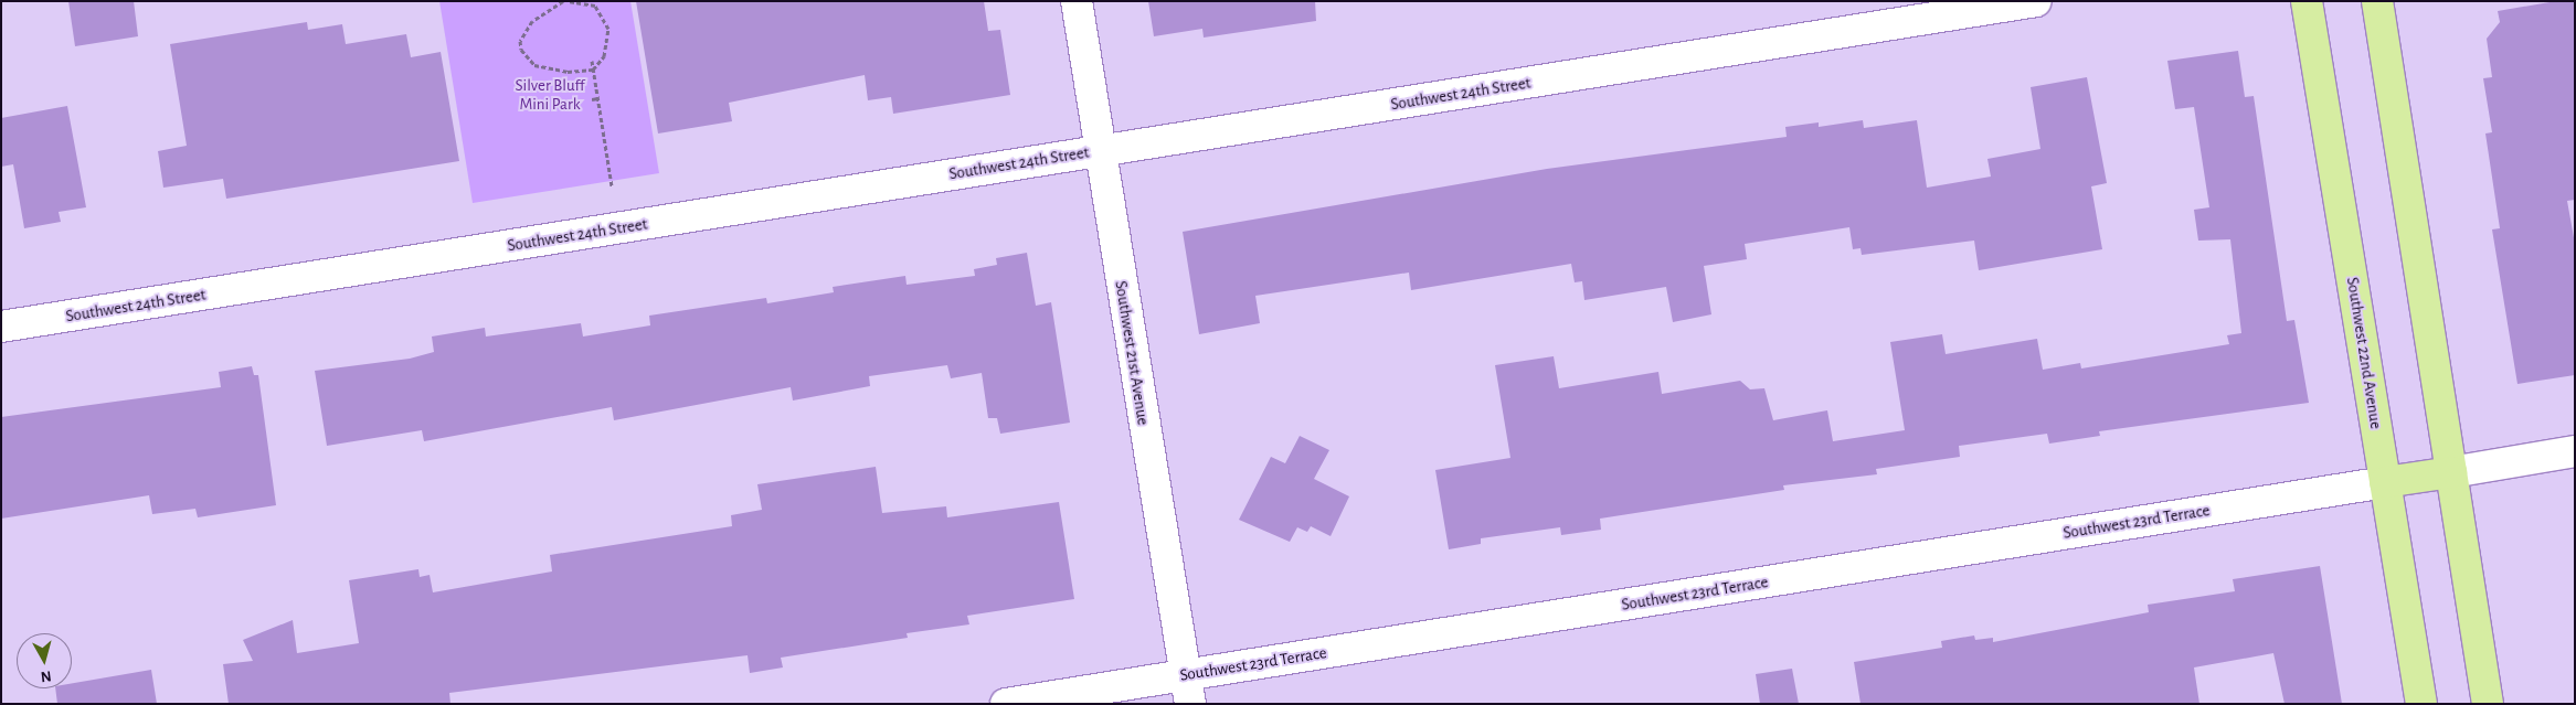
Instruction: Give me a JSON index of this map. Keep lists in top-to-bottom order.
{
  "streets": {
    "main road": ["Southwest 22nd Avenue"],
    "street": ["Southwest 24th Street", "Southwest 21st Avenue", "Southwest 23rd Terrace"]
  },
  "crossings": [
    ["Southwest 24th Street", "Southwest 21st Avenue"],
    ["Southwest 21st Avenue", "Southwest 23rd Terrace"],
    ["Southwest 22nd Avenue", "Southwest 23rd Terrace"]
  ],
  "parks": ["Silver Bluff Mini Park"],
  "north": "bottom"
}
